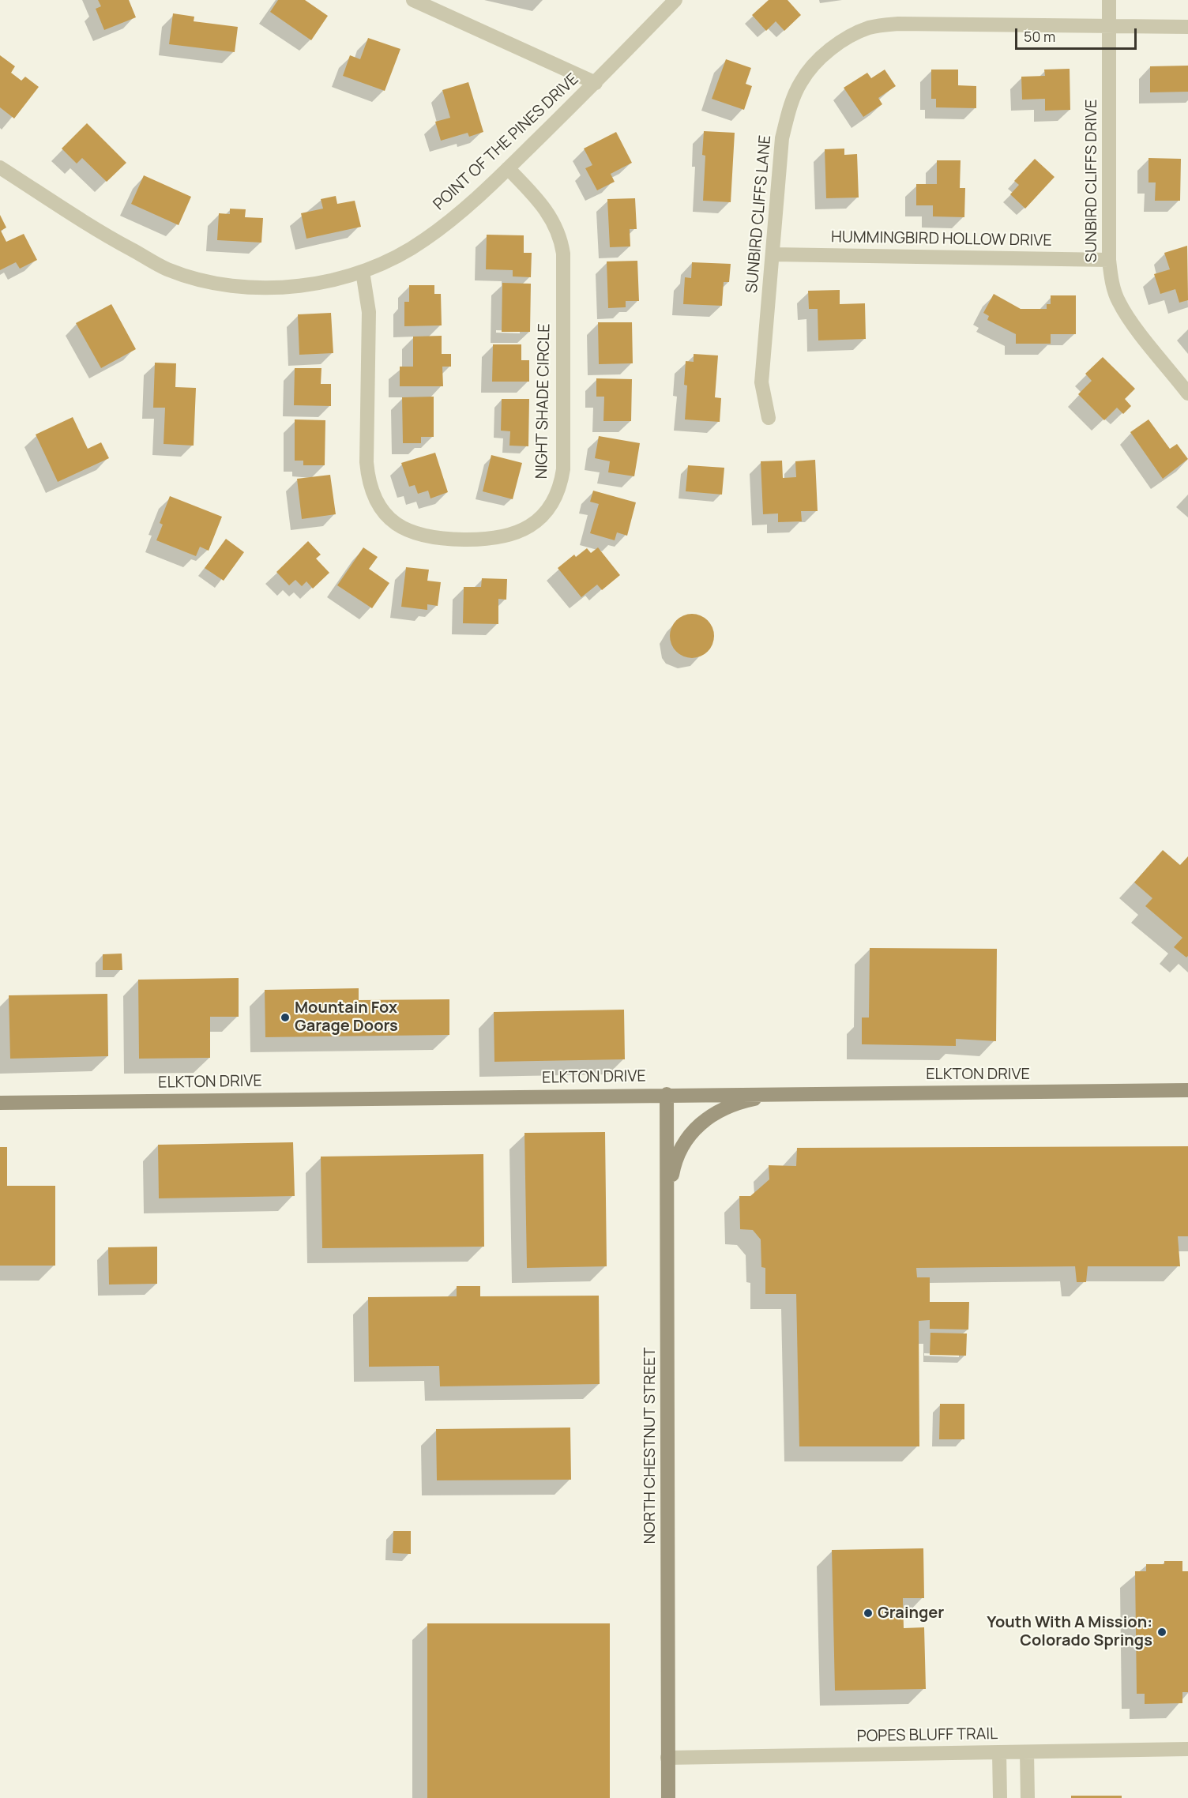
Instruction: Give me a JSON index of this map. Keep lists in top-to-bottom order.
{
  "streets": {
    "street": [
      "POINT OF THE PINES DRIVE",
      "SUNBIRD CLIFFS DRIVE",
      "SUNBIRD CLIFFS LANE",
      "HUMMINGBIRD HOLLOW DRIVE",
      "NIGHT SHADE CIRCLE",
      "ELKTON DRIVE",
      "NORTH CHESTNUT STREET",
      "POPES BLUFF TRAIL"
    ]
  },
  "crossings": [
    ["POINT OF THE PINES DRIVE", "NIGHT SHADE CIRCLE"],
    ["SUNBIRD CLIFFS DRIVE", "SUNBIRD CLIFFS LANE"],
    ["SUNBIRD CLIFFS DRIVE", "HUMMINGBIRD HOLLOW DRIVE"],
    ["SUNBIRD CLIFFS LANE", "HUMMINGBIRD HOLLOW DRIVE"],
    ["ELKTON DRIVE", "NORTH CHESTNUT STREET"],
    ["NORTH CHESTNUT STREET", "POPES BLUFF TRAIL"]
  ],
  "places": ["Mountain Fox Garage Doors", "Grainger", "Youth With A Mission: Colorado Springs"],
  "scale_bar": "50 m"
}
